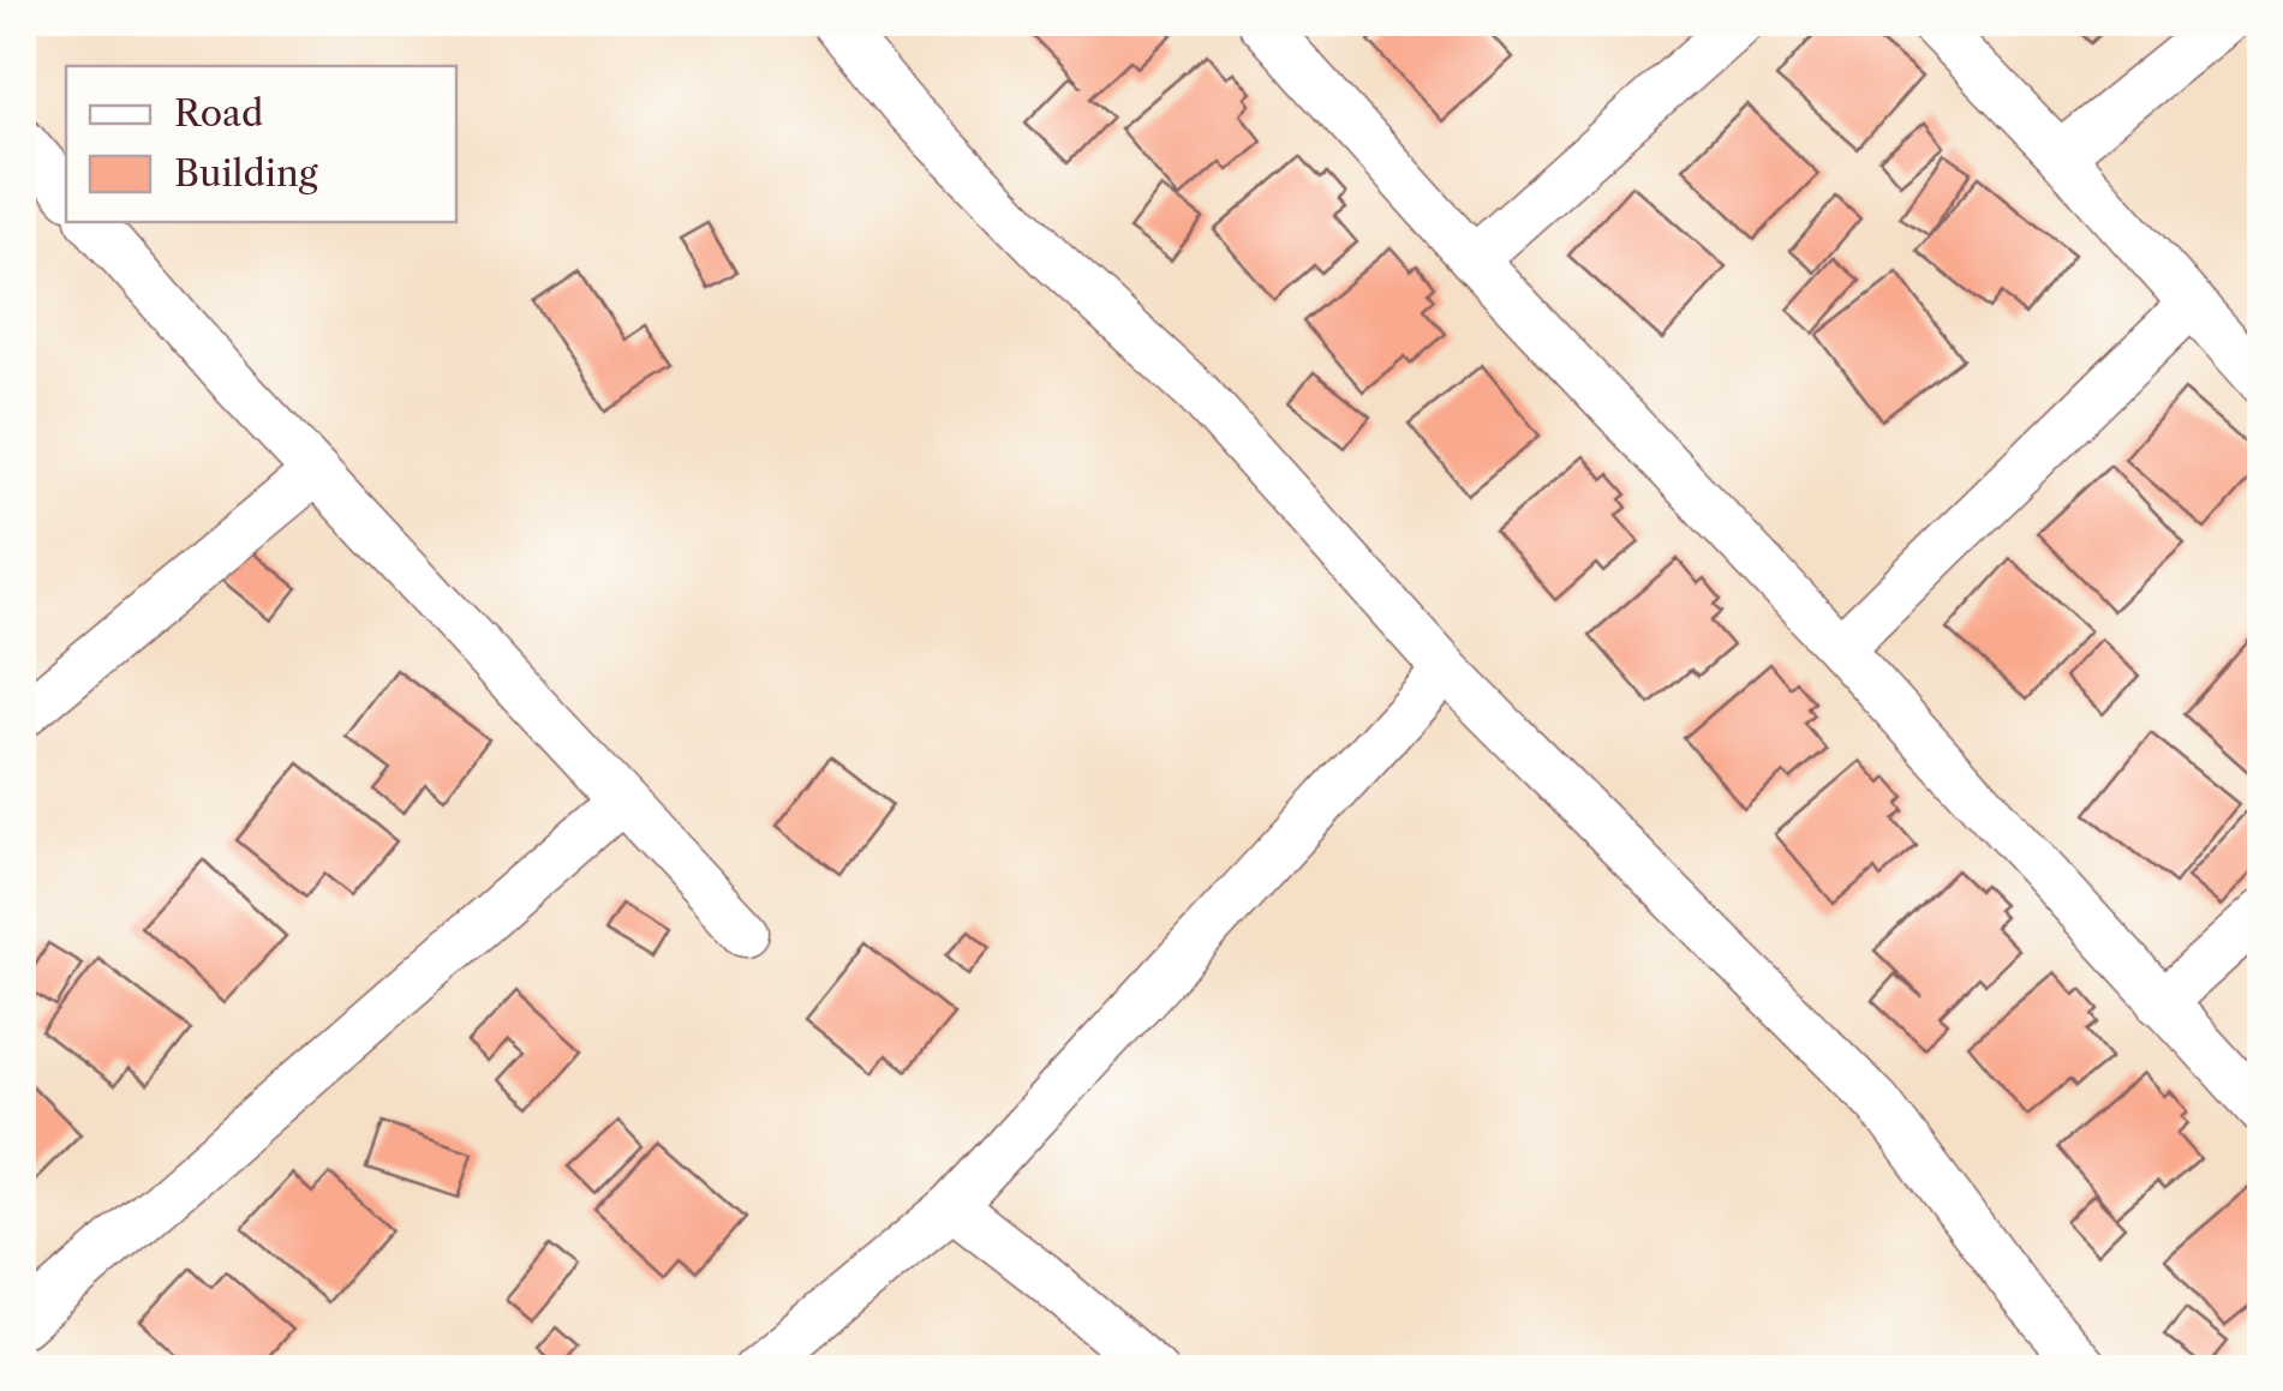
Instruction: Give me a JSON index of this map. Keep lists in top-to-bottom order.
{
  "legend": ["Road", "Building"]
}
